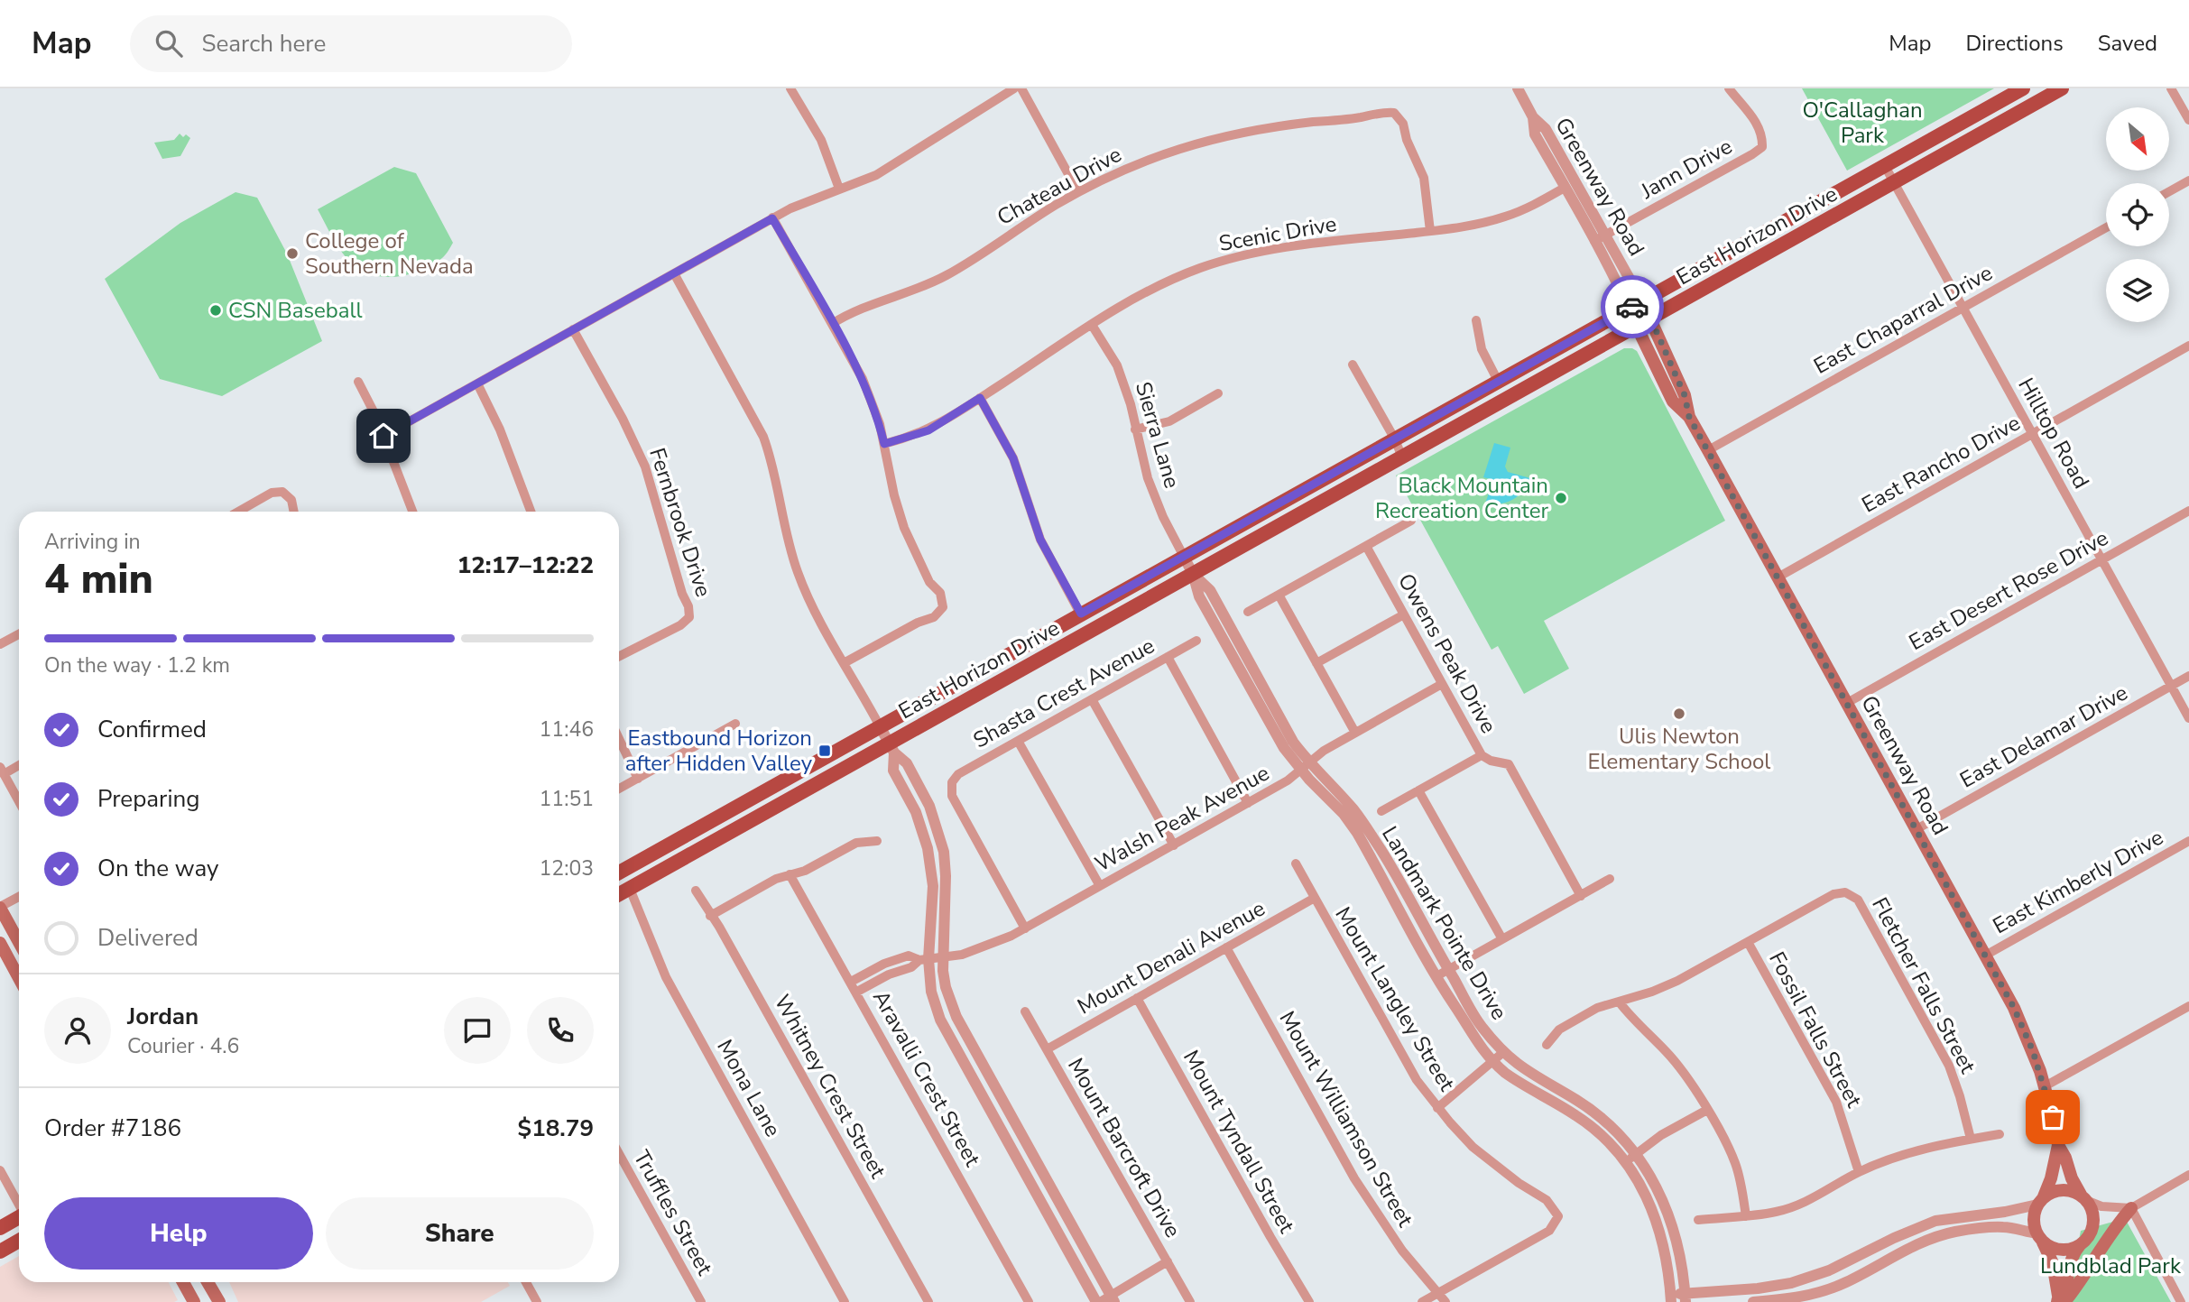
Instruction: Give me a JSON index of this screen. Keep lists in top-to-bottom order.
{
  "streets": {
    "main road": ["Greenway Road", "East Horizon Drive"],
    "street": [
      "Jann Drive",
      "Chateau Drive",
      "Scenic Drive",
      "East Chaparral Drive",
      "Hilltop Road",
      "Sierra Lane",
      "East Rancho Drive",
      "Fernbrook Drive",
      "East Desert Rose Drive",
      "Owens Peak Drive",
      "Shasta Crest Avenue",
      "East Delamar Drive",
      "Walsh Peak Avenue",
      "East Kimberly Drive",
      "Landmark Pointe Drive",
      "Mount Denali Avenue",
      "Fletcher Falls Street",
      "Mount Langley Street",
      "Fossil Falls Street",
      "Aravalli Crest Street",
      "Whitney Crest Street",
      "Mona Lane",
      "Mount Williamson Street",
      "Mount Tyndall Street",
      "Mount Barcroft Drive",
      "Truffles Street"
    ]
  },
  "crossings": [
    ["Jann Drive", "Greenway Road"],
    ["Chateau Drive", "Scenic Drive"],
    ["Greenway Road", "Scenic Drive"],
    ["Greenway Road", "East Horizon Drive"],
    ["Greenway Road", "East Chaparral Drive"],
    ["Greenway Road", "East Rancho Drive"],
    ["Greenway Road", "East Desert Rose Drive"],
    ["Greenway Road", "East Delamar Drive"],
    ["Greenway Road", "East Kimberly Drive"],
    ["Scenic Drive", "Sierra Lane"],
    ["East Horizon Drive", "Hilltop Road"],
    ["East Horizon Drive", "Sierra Lane"],
    ["East Horizon Drive", "Landmark Pointe Drive"],
    ["East Horizon Drive", "Mona Lane"],
    ["East Chaparral Drive", "Hilltop Road"],
    ["Hilltop Road", "East Rancho Drive"],
    ["Hilltop Road", "East Desert Rose Drive"],
    ["Hilltop Road", "East Delamar Drive"],
    ["Sierra Lane", "Landmark Pointe Drive"],
    ["Owens Peak Drive", "Walsh Peak Avenue"],
    ["Shasta Crest Avenue", "Walsh Peak Avenue"],
    ["Walsh Peak Avenue", "Landmark Pointe Drive"],
    ["Mount Denali Avenue", "Mount Langley Street"],
    ["Mount Denali Avenue", "Mount Williamson Street"],
    ["Mount Denali Avenue", "Mount Tyndall Street"],
    ["Mount Denali Avenue", "Mount Barcroft Drive"],
    ["Fletcher Falls Street", "Fossil Falls Street"],
    ["Mount Langley Street", "Mount Williamson Street"]
  ],
  "parks": ["O'Callaghan Park", "Lundblad Park"],
  "places": {
    "other": [
      "College of Southern Nevada",
      "CSN Baseball",
      "Black Mountain Recreation Center",
      "Ulis Newton Elementary School"
    ],
    "transit": ["Eastbound Horizon after Hidden Valley"]
  },
  "north": "bottom right",
  "page": {
    "header": "Map",
    "search": "Search here",
    "nav": ["Map", "Directions", "Saved"],
    "heading": ["4 min", "Arriving in", "12:17–12:22"],
    "panel": [
      "Jordan",
      "Courier · 4.6",
      "Order #7186",
      "$18.79"
    ],
    "bar": "On the way · 1.2 km",
    "list": [
      ["Confirmed", "11:46"],
      ["Preparing", "11:51"],
      ["On the way", "12:03"],
      "Delivered"
    ],
    "buttons": ["Help", "Share"]
  }
}
